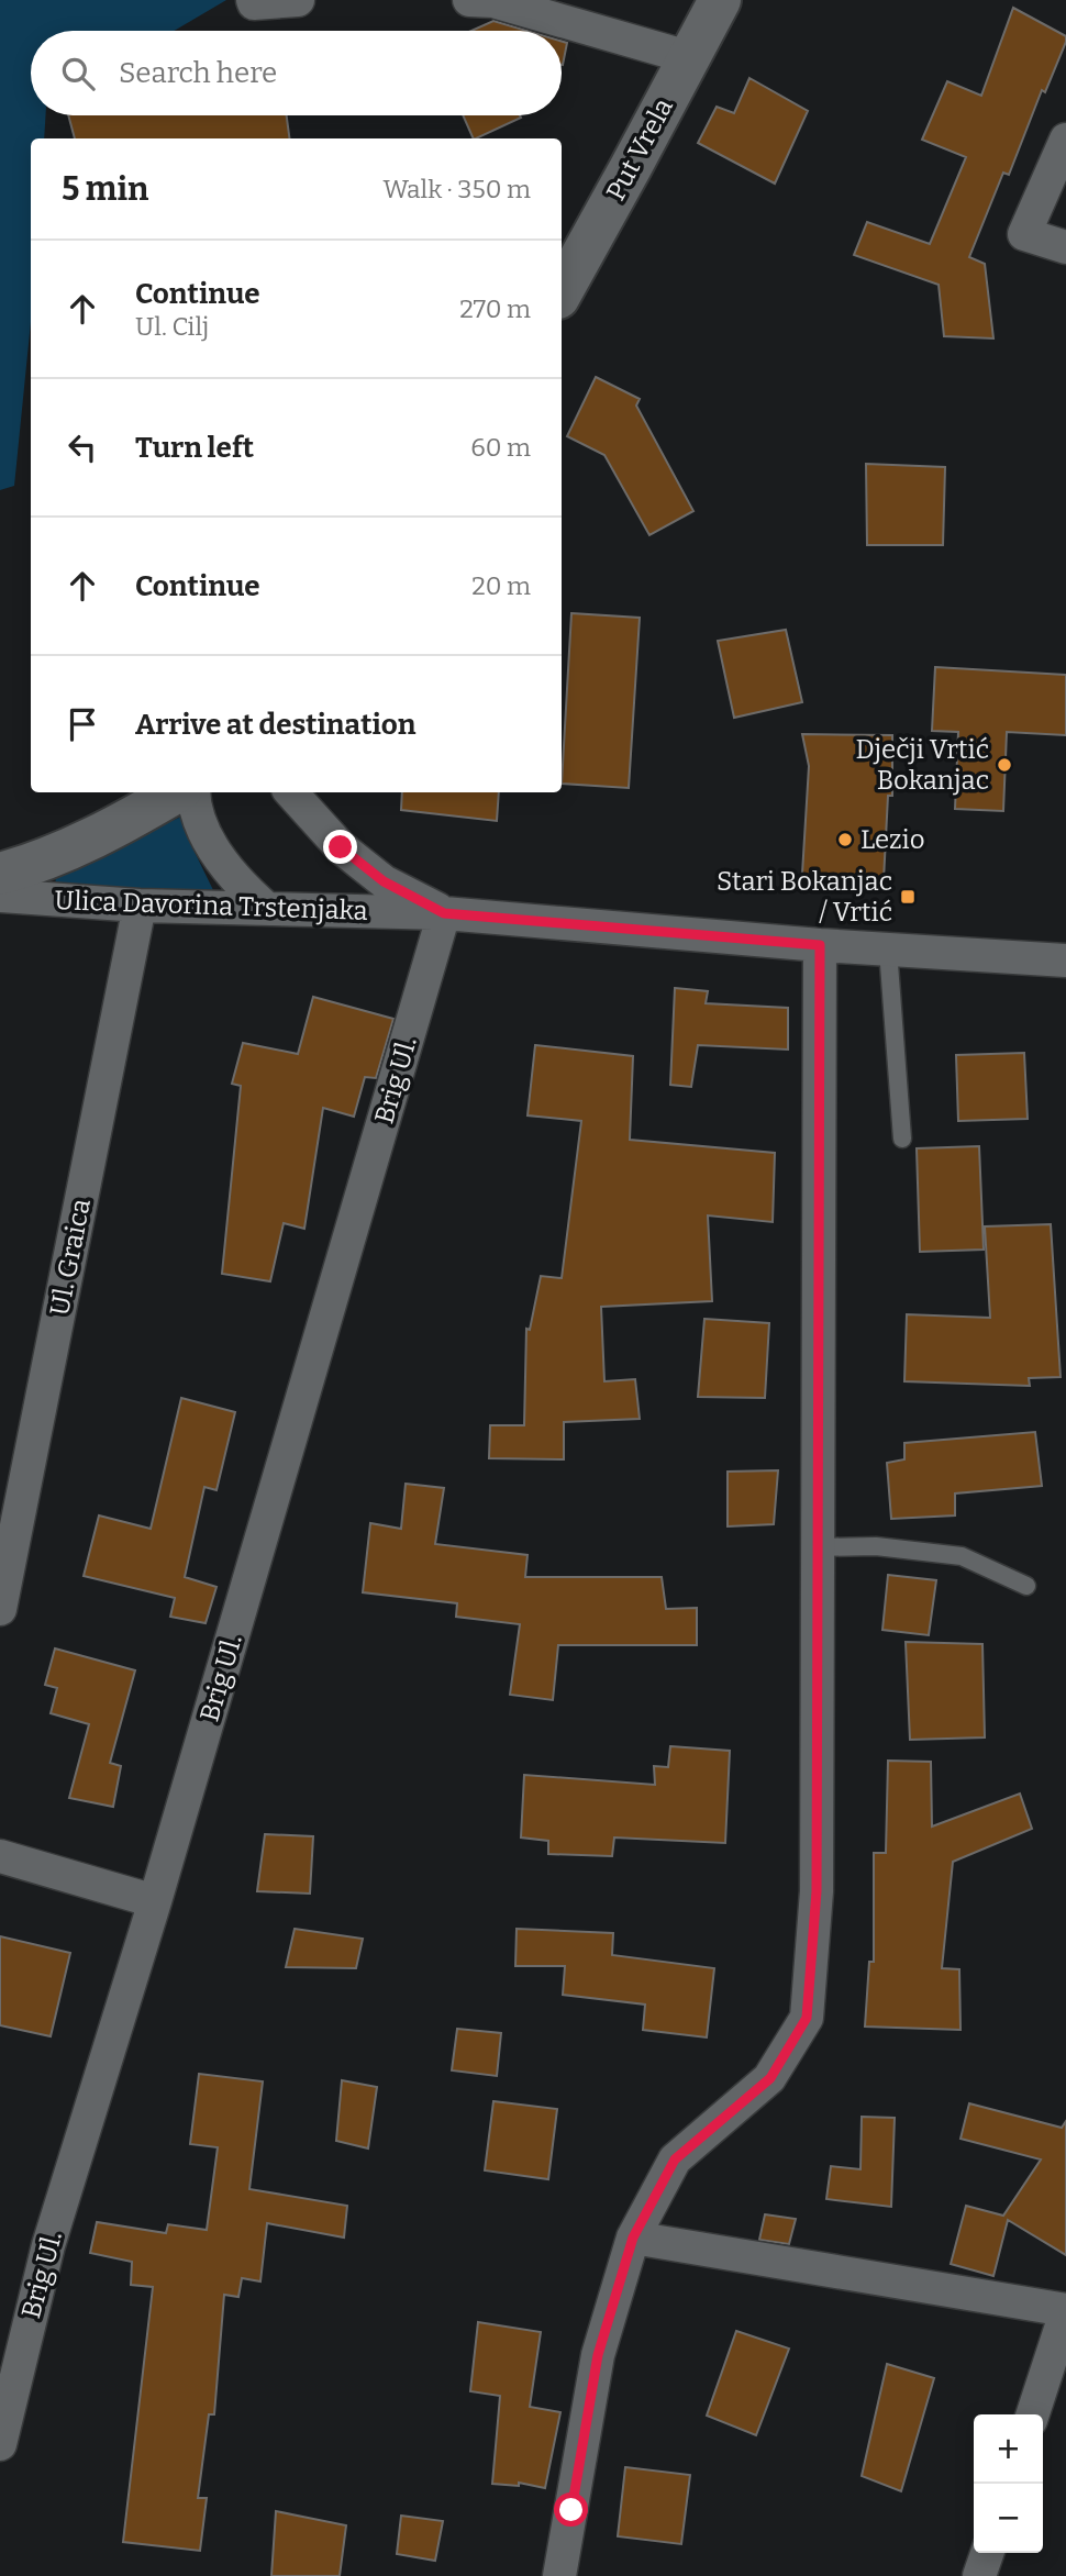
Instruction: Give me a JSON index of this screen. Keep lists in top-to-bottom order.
{
  "streets": {
    "main road": ["Put Vrela"],
    "street": ["Ulica Davorina Trstenjaka", "Brig Ul.", "Ul. Graica"]
  },
  "crossings": [
    ["Ulica Davorina Trstenjaka", "Brig Ul."],
    ["Ulica Davorina Trstenjaka", "Ul. Graica"]
  ],
  "places": {
    "other": ["Dječji Vrtić Bokanjac", "Lezio"],
    "transit": ["Stari Bokanjac / Vrtić"]
  },
  "page": {
    "search": "Search here",
    "heading": ["5 min", "Walk · 350 m"],
    "list": [
      ["Continue", "Ul. Cilj", "270 m"],
      ["Turn left", "60 m"],
      ["Continue", "20 m"],
      "Arrive at destination"
    ],
    "map_buttons": ["+", "−"]
  }
}
